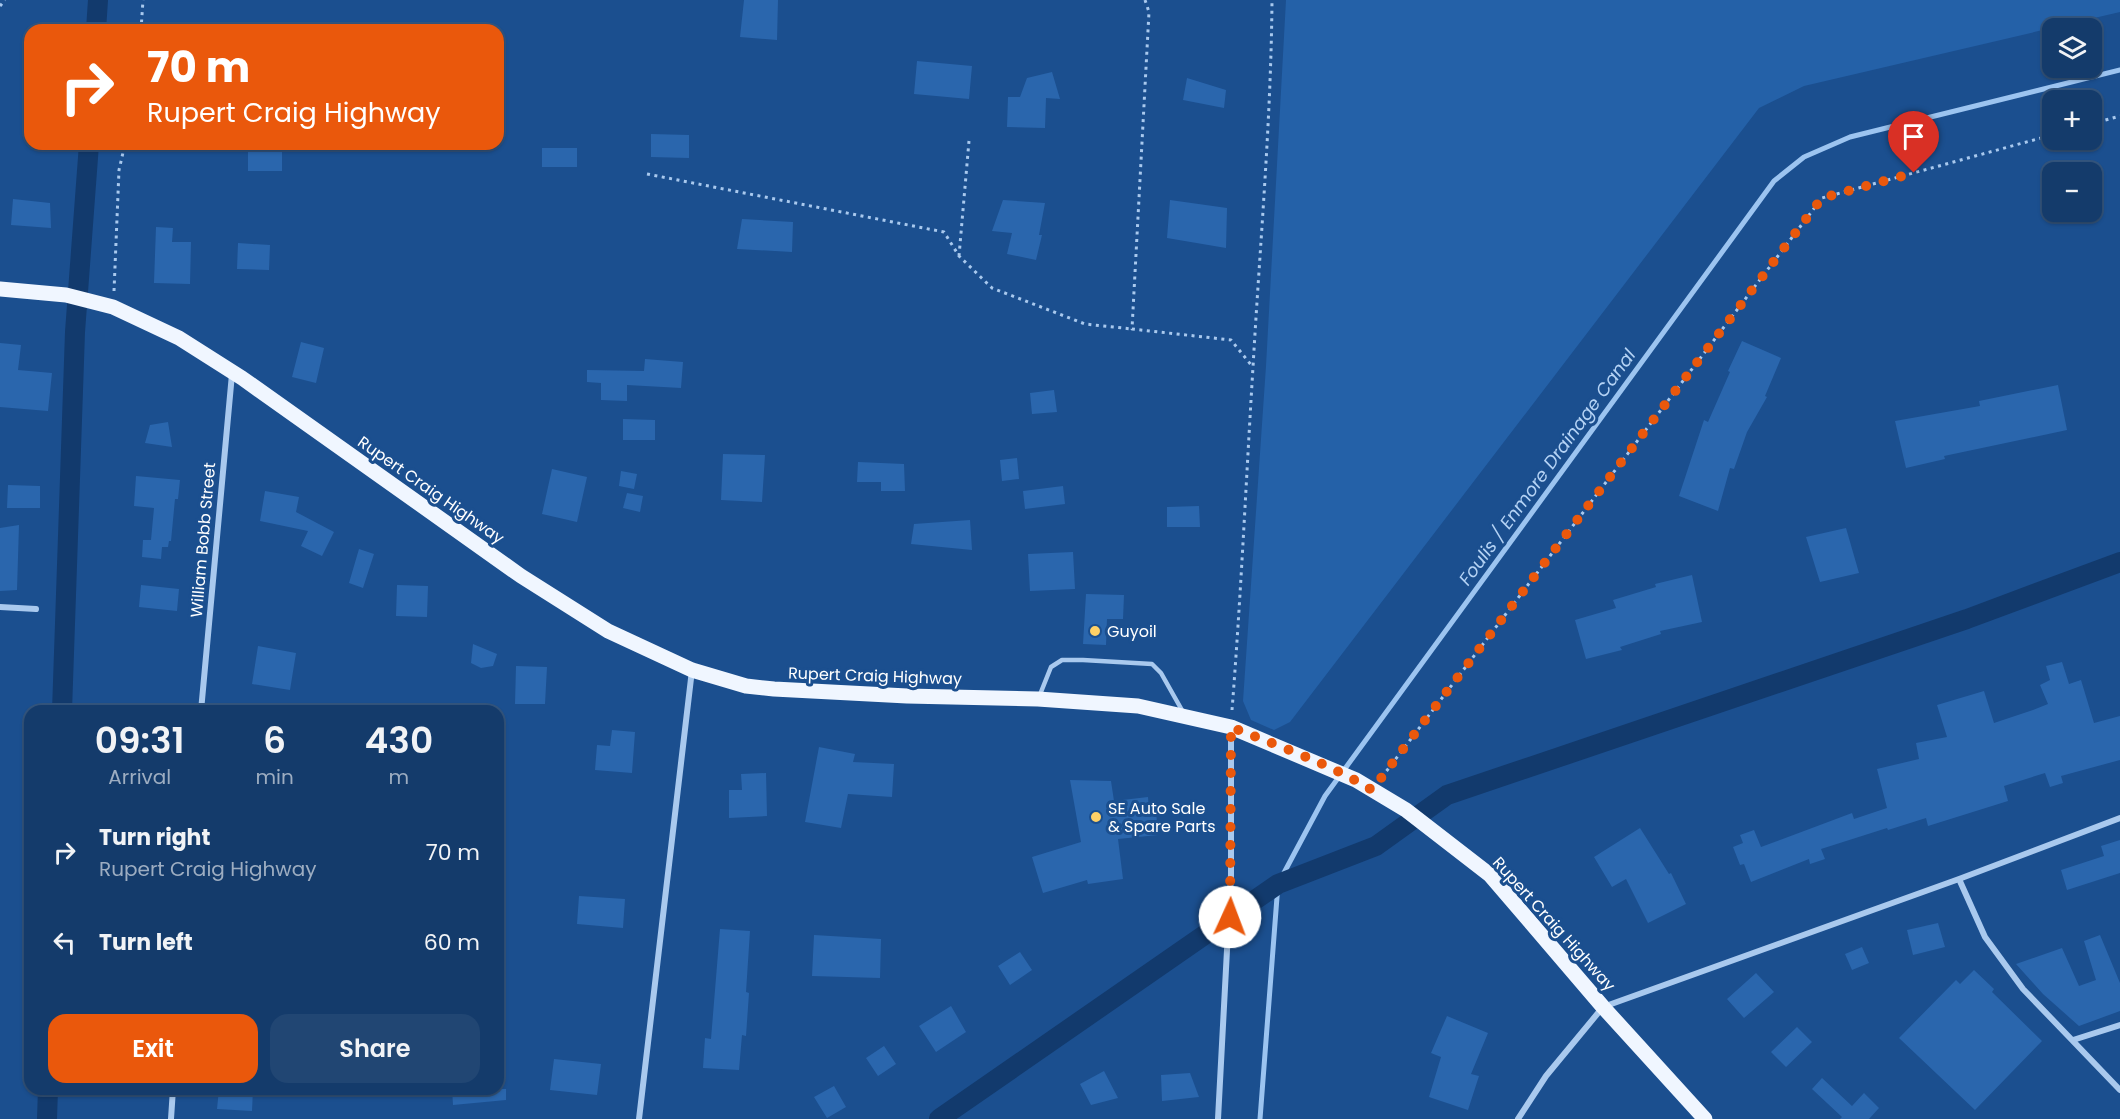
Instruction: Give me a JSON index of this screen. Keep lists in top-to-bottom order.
{
  "streets": {
    "main road": ["Rupert Craig Highway"],
    "street": ["William Bobb Street"]
  },
  "crossings": [
    ["Rupert Craig Highway", "William Bobb Street"]
  ],
  "water": ["Foulis / Enmore Drainage Canal"],
  "places": ["Guyoil", "SE Auto Sale & Spare Parts"],
  "page": {
    "map_buttons": ["+", "−"],
    "turn": ["70 m", "Rupert Craig Highway"],
    "eta": [
      "09:31",
      "Arrival",
      "6",
      "min",
      "430",
      "m"
    ],
    "list": [
      {
        "name": "Turn right",
        "note": "Rupert Craig Highway",
        "value": "70 m"
      },
      {
        "name": "Turn left",
        "value": "60 m"
      }
    ],
    "buttons": ["Exit", "Share"]
  }
}
